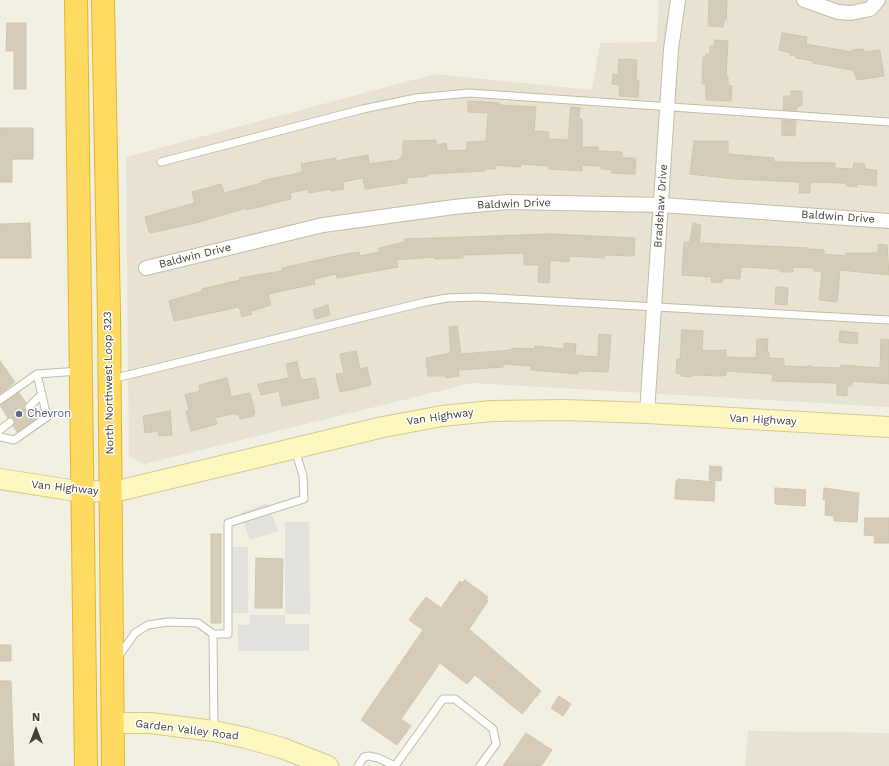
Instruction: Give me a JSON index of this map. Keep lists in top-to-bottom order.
{
  "streets": {
    "highway": ["North Northwest Loop 323"],
    "main road": ["Van Highway", "Garden Valley Road"],
    "street": ["Baldwin Drive", "Bradshaw Drive"]
  },
  "crossings": [
    ["Baldwin Drive", "Bradshaw Drive"],
    ["Bradshaw Drive", "Van Highway"],
    ["North Northwest Loop 323", "Van Highway"],
    ["North Northwest Loop 323", "Garden Valley Road"]
  ],
  "places": ["Chevron"],
  "north": "top"
}
